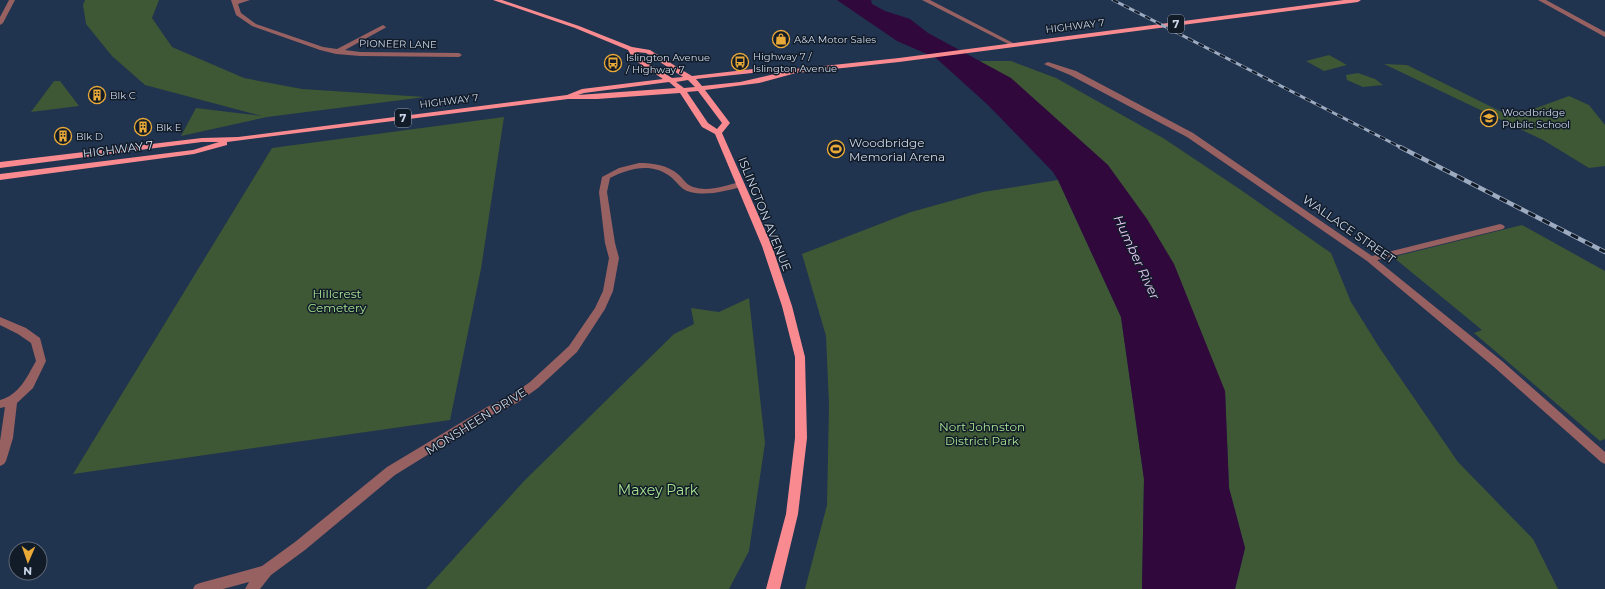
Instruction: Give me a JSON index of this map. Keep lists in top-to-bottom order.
{
  "streets": {
    "main road": ["7", "HIGHWAY 7", "ISLINGTON AVENUE"],
    "street": ["PIONEER LANE", "WALLACE STREET", "MONSHEEN DRIVE"]
  },
  "crossings": [
    ["HIGHWAY 7", "ISLINGTON AVENUE"],
    ["ISLINGTON AVENUE", "MONSHEEN DRIVE"]
  ],
  "water": ["Humber River"],
  "parks": ["Hillcrest Cemetery", "Nort Johnston District Park", "Maxey Park"],
  "places": {
    "shop": ["A&A Motor Sales"],
    "bus stop": ["Highway 7 / Islington Avenue", "Islington Avenue / Highway 7"],
    "building": ["Blk C", "Blk E", "Blk D"],
    "school or university": ["Woodbridge Public School"],
    "sports": ["Woodbridge Memorial Arena"]
  },
  "north": "bottom"
}
